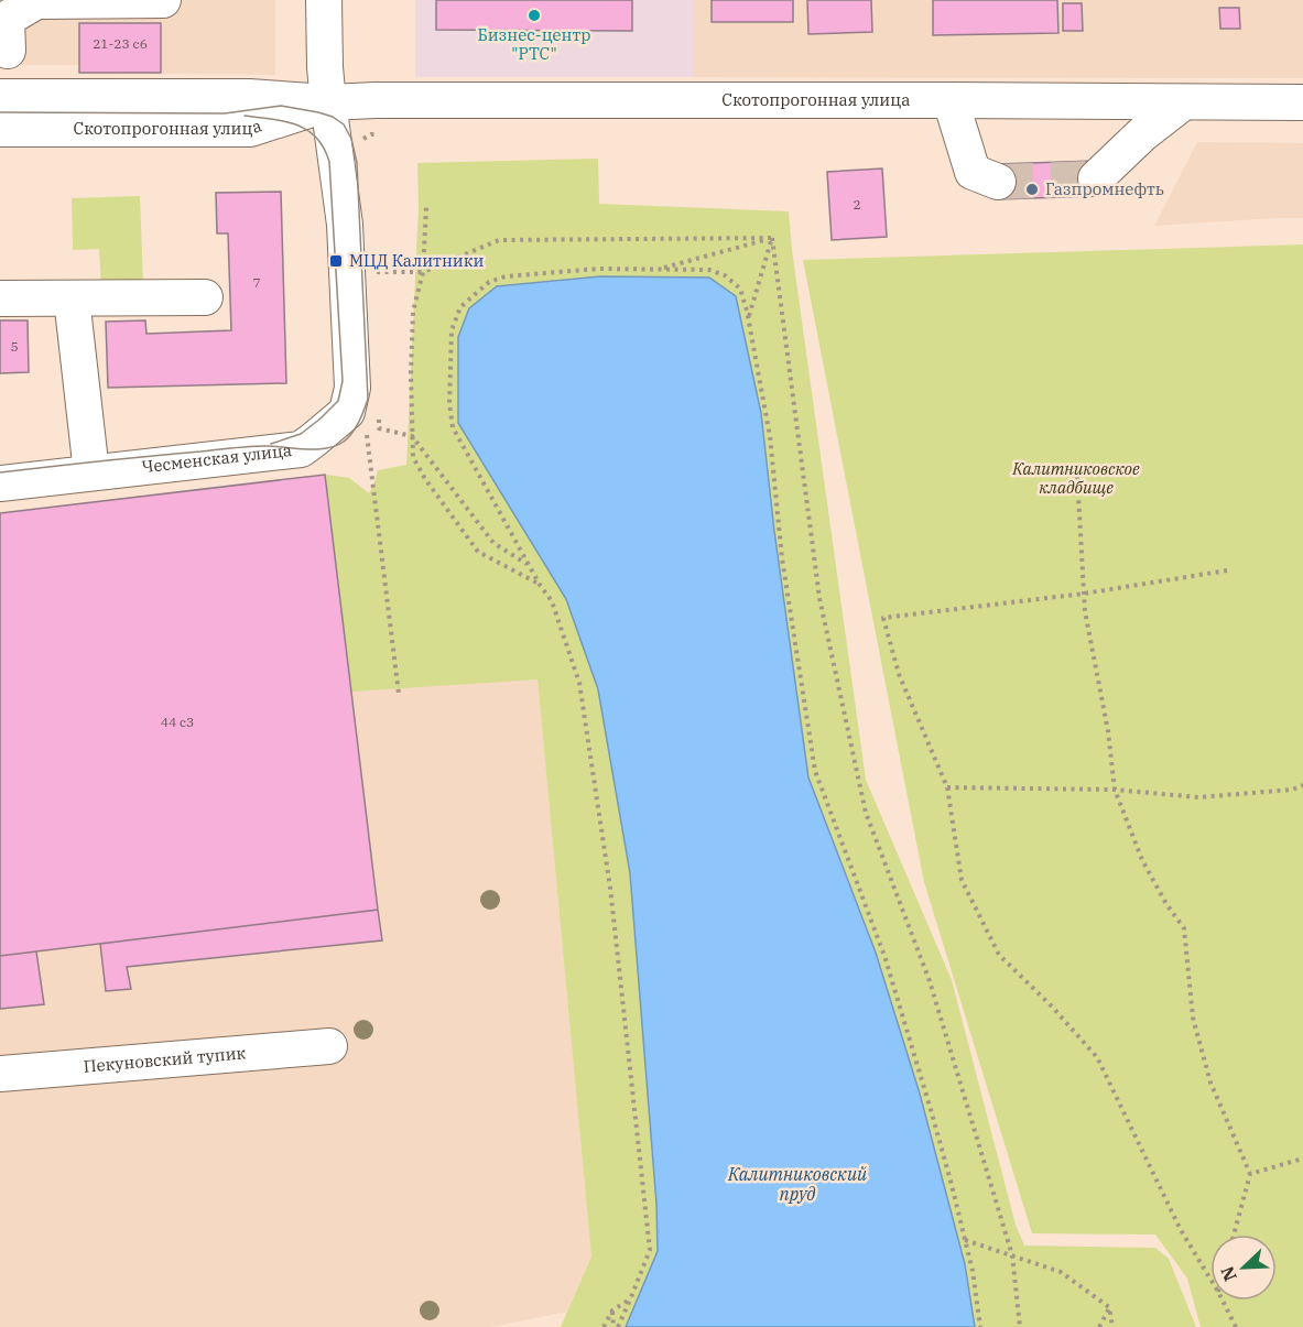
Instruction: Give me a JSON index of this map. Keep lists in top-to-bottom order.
{
  "streets": {
    "street": ["Скотопрогонная улица", "Чесменская улица", "Пекуновский тупик"]
  },
  "water": ["Калитниковский пруд"],
  "parks": ["Калитниковское кладбище"],
  "places": {
    "other": ["Бизнес-центр \"РТС\"", "Газпромнефть"],
    "transit": ["МЦД Калитники"]
  },
  "house_numbers": [
    "21-23 с6",
    "2",
    "7",
    "5",
    "44 с3"
  ],
  "north": "bottom left"
}
